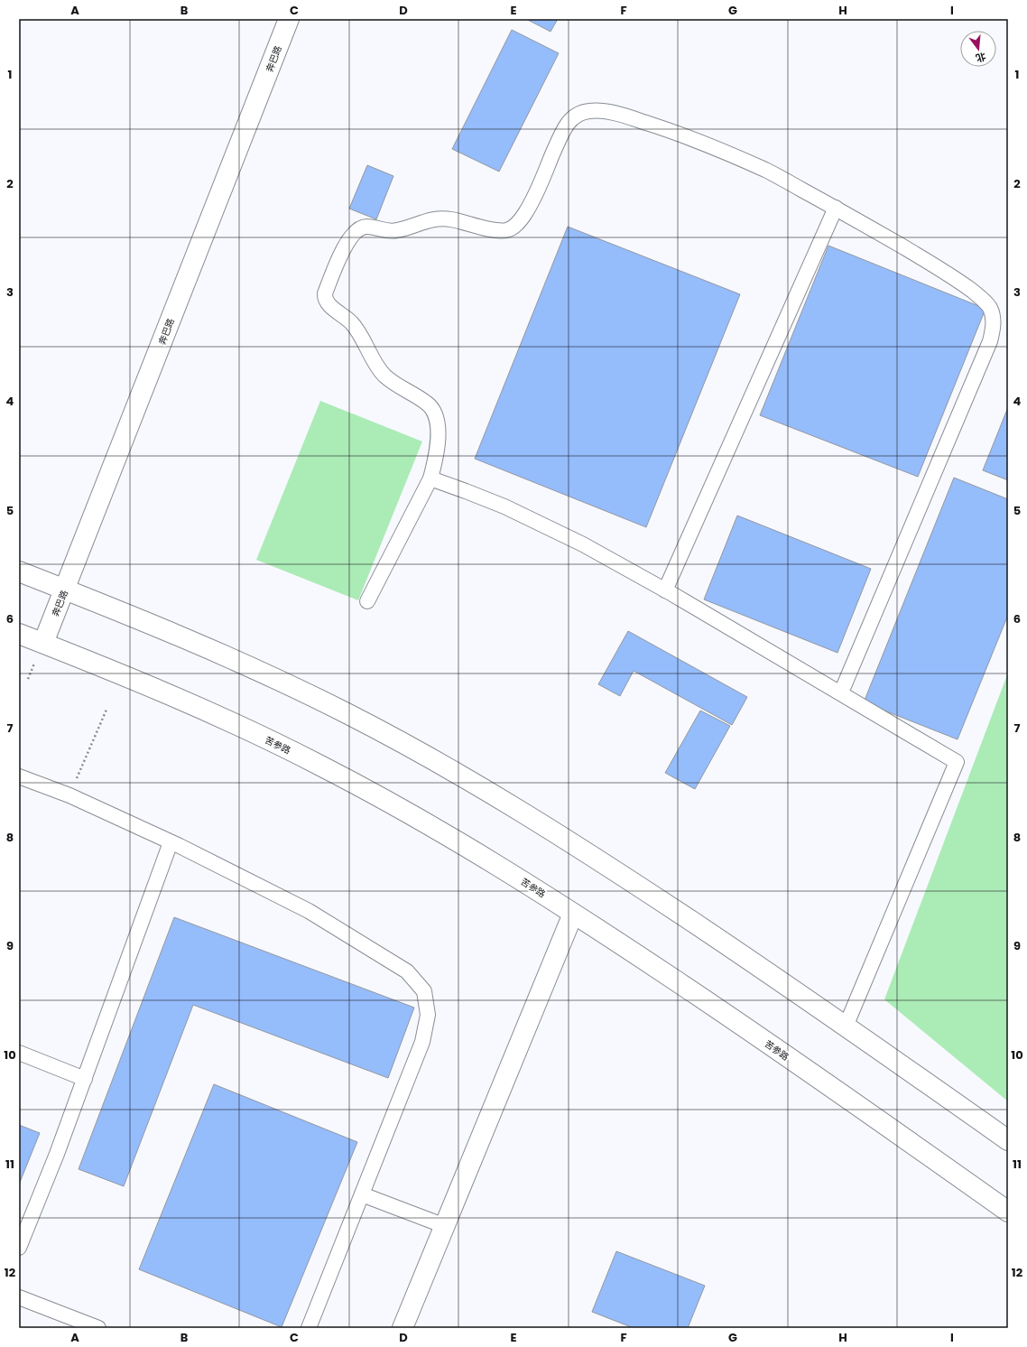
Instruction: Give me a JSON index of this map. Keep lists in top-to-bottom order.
{
  "streets": {
    "street": ["奔巴路", "苦参路"]
  },
  "crossings": [
    ["奔巴路", "苦参路"]
  ],
  "north": "bottom",
  "grid": {
    "columns": [
      "A",
      "B",
      "C",
      "D",
      "E",
      "F",
      "G",
      "H",
      "I"
    ],
    "rows": [
      "1",
      "2",
      "3",
      "4",
      "5",
      "6",
      "7",
      "8",
      "9",
      "10",
      "11",
      "12"
    ]
  }
}
